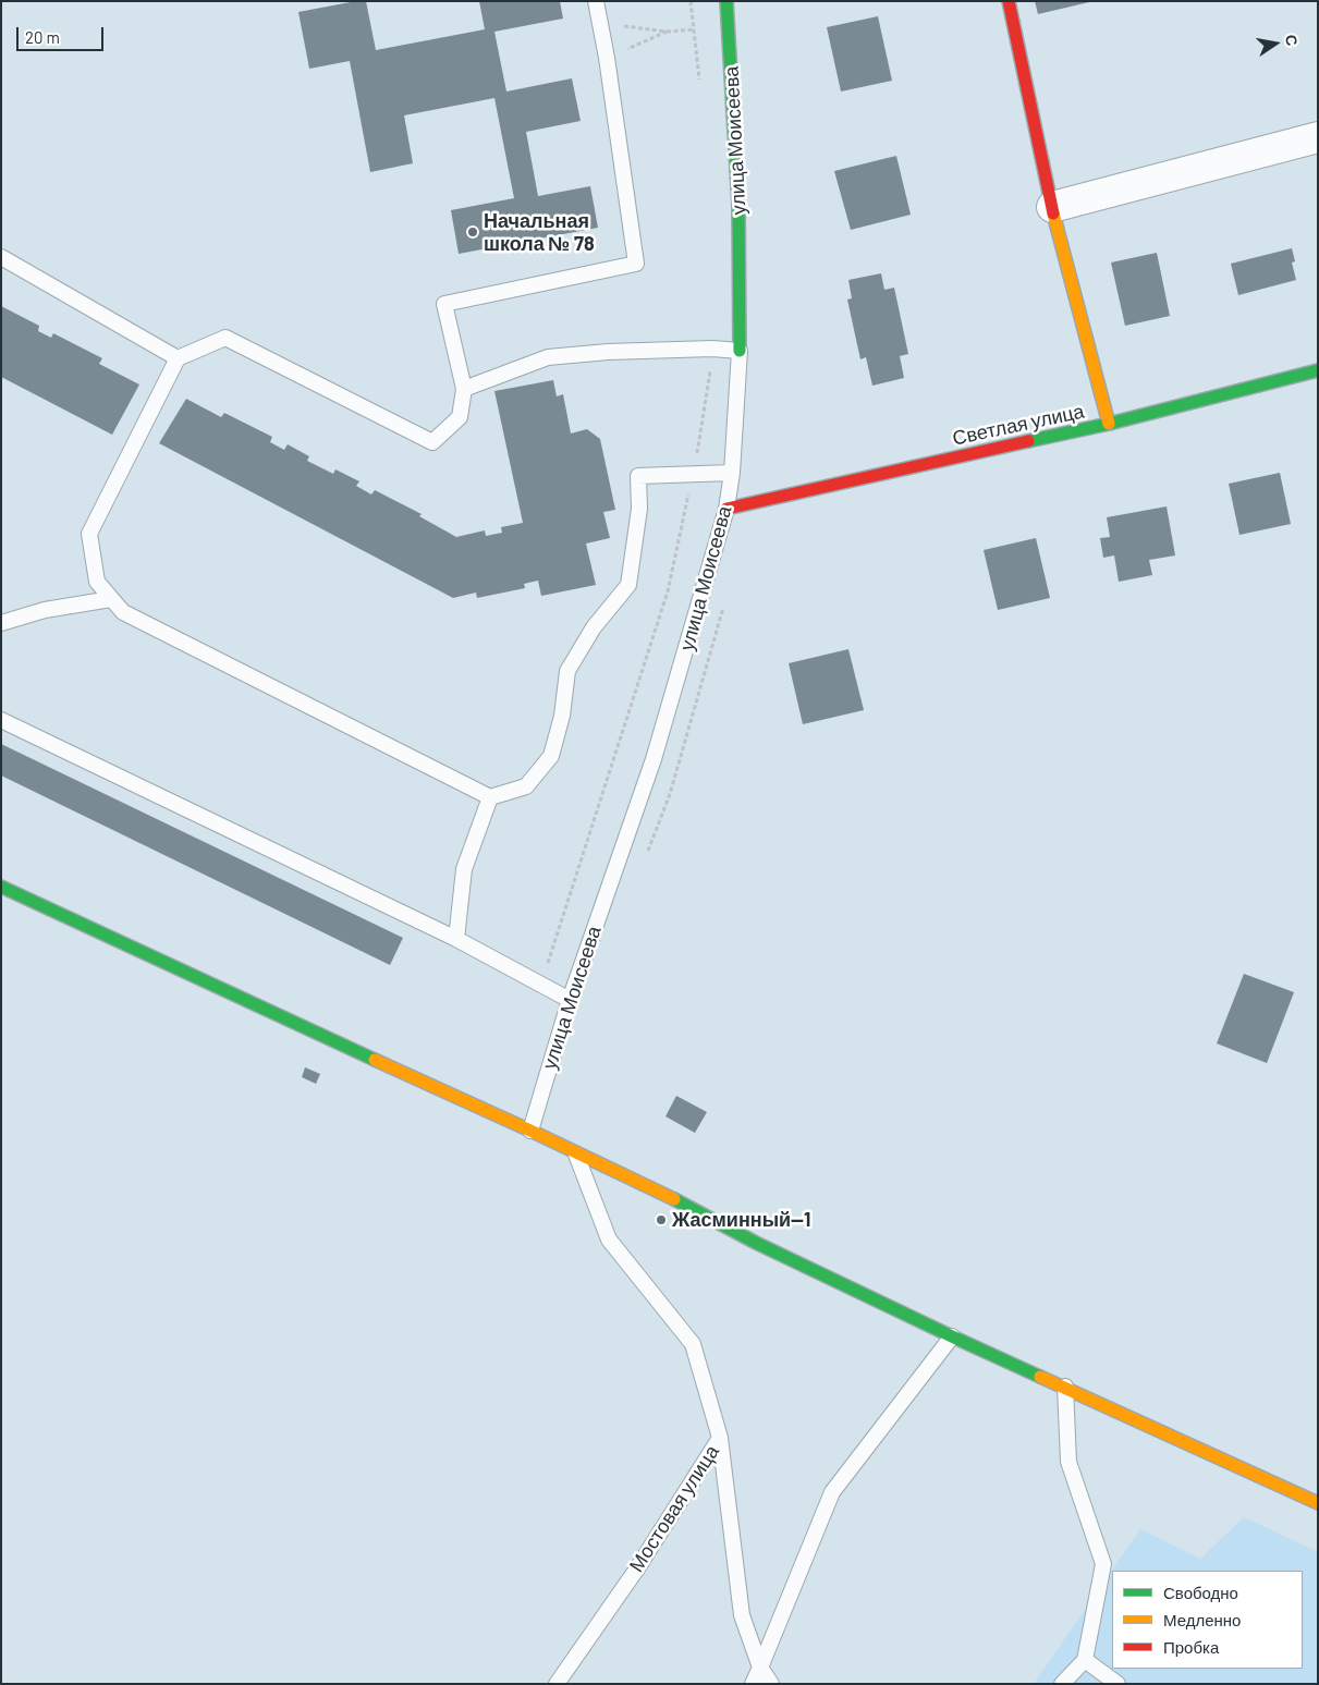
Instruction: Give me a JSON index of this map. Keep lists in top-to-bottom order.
{
  "streets": {
    "main road": ["улица Моисеева", "Светлая улица"],
    "lane": ["Мостовая улица"]
  },
  "crossings": [
    ["улица Моисеева", "Светлая улица"]
  ],
  "places": ["Начальная школа № 78", "Жасминный—1"],
  "legend": ["Свободно", "Медленно", "Пробка"],
  "scale_bar": "20 m",
  "north": "right"
}
